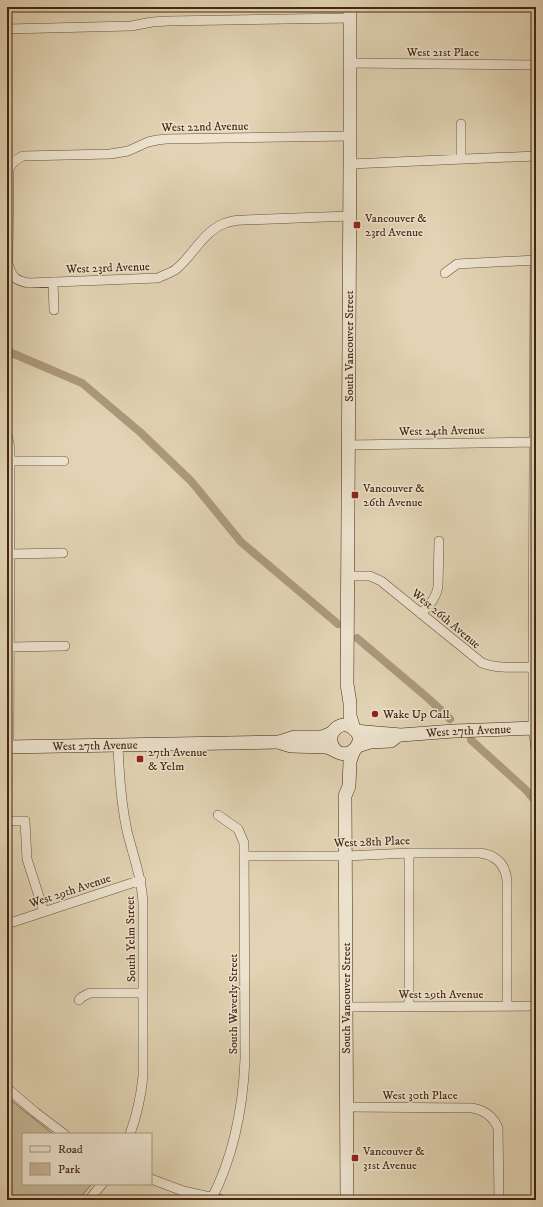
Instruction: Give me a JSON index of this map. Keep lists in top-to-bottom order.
{
  "streets": {
    "street": [
      "West 21st Place",
      "West 22nd Avenue",
      "West 23rd Avenue",
      "South Vancouver Street",
      "West 24th Avenue",
      "West 26th Avenue",
      "West 27th Avenue",
      "West 28th Place",
      "West 29th Avenue",
      "South Yelm Street",
      "South Waverly Street",
      "West 30th Place"
    ]
  },
  "crossings": [
    ["West 21st Place", "South Vancouver Street"],
    ["West 22nd Avenue", "West 23rd Avenue"],
    ["West 22nd Avenue", "South Vancouver Street"],
    ["West 23rd Avenue", "South Vancouver Street"],
    ["South Vancouver Street", "West 24th Avenue"],
    ["South Vancouver Street", "West 26th Avenue"],
    ["South Vancouver Street", "West 27th Avenue"],
    ["South Vancouver Street", "West 28th Place"],
    ["South Vancouver Street", "West 29th Avenue"],
    ["South Vancouver Street", "West 30th Place"],
    ["West 27th Avenue", "South Yelm Street"],
    ["West 28th Place", "West 29th Avenue"],
    ["West 28th Place", "South Waverly Street"],
    ["West 29th Avenue", "South Yelm Street"]
  ],
  "places": {
    "transit": [
      "Vancouver & 23rd Avenue",
      "Vancouver & 26th Avenue",
      "27th Avenue & Yelm",
      "Vancouver & 31st Avenue"
    ],
    "other": ["Wake Up Call"]
  },
  "legend": ["Road", "Park"]
}
